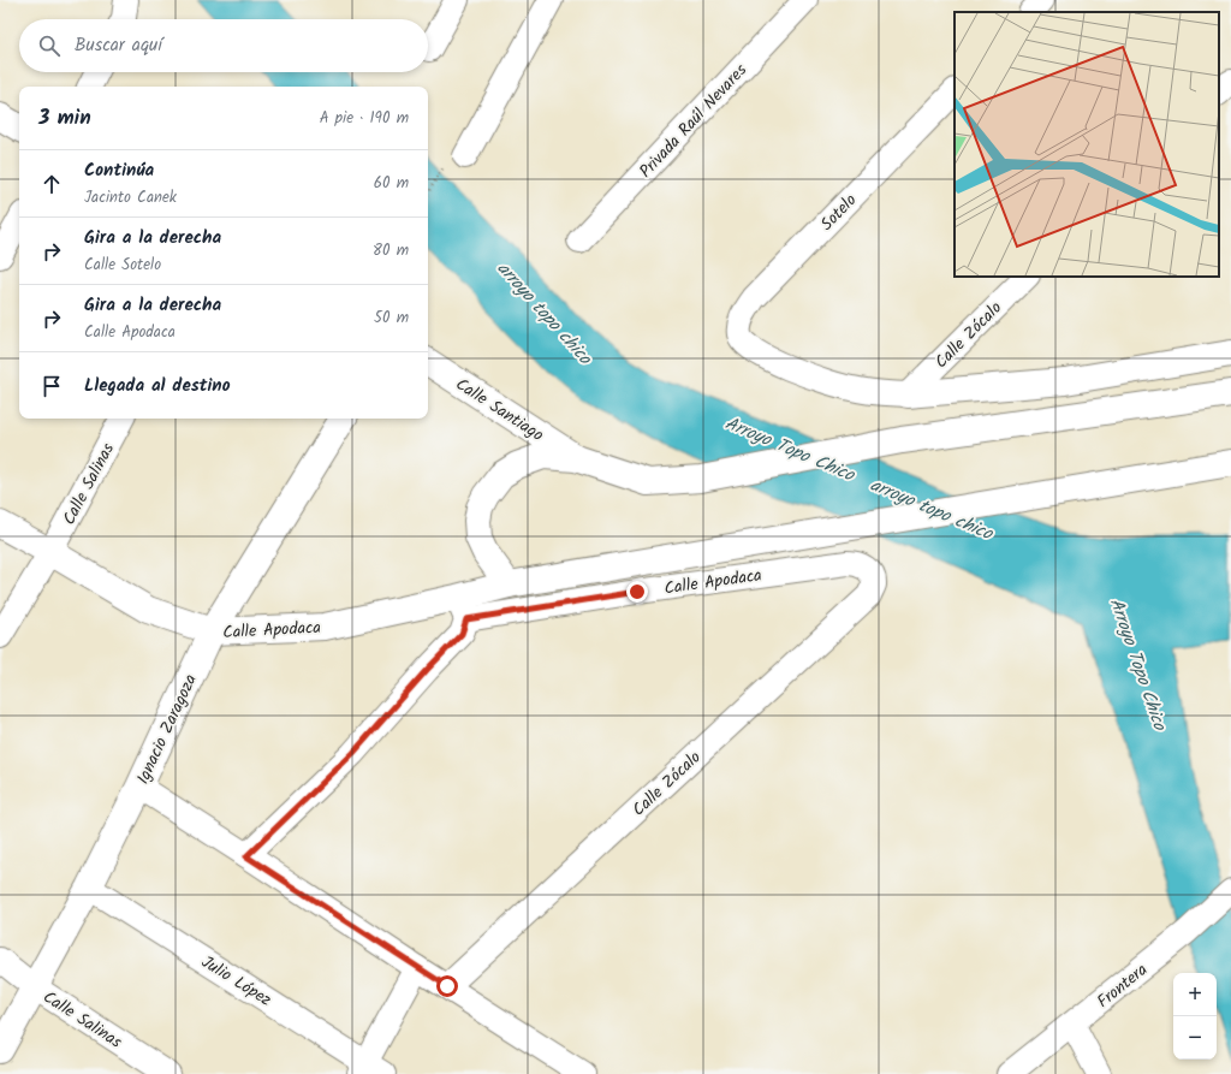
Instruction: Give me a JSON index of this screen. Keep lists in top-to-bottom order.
{
  "streets": {
    "main road": ["Calle Santiago", "Calle Apodaca", "Ignacio Zaragoza"],
    "street": [
      "Privada Raúl Nevares",
      "Sotelo",
      "Calle Zócalo",
      "Calle Salinas",
      "Julio López",
      "Frontera"
    ]
  },
  "crossings": [
    ["Sotelo", "Calle Zócalo"],
    ["Calle Zócalo", "Calle Apodaca"],
    ["Calle Salinas", "Calle Apodaca"],
    ["Calle Salinas", "Ignacio Zaragoza"],
    ["Calle Apodaca", "Ignacio Zaragoza"],
    ["Ignacio Zaragoza", "Julio López"]
  ],
  "water": ["arroyo topo chico", "Arroyo Topo Chico"],
  "page": {
    "search": "Buscar aquí",
    "heading": ["3 min", "A pie · 190 m"],
    "list": [
      ["Continúa", "Jacinto Canek", "60 m"],
      ["Gira a la derecha", "Calle Sotelo", "80 m"],
      ["Gira a la derecha", "Calle Apodaca", "50 m"],
      "Llegada al destino"
    ],
    "map_buttons": ["+", "−"]
  }
}
